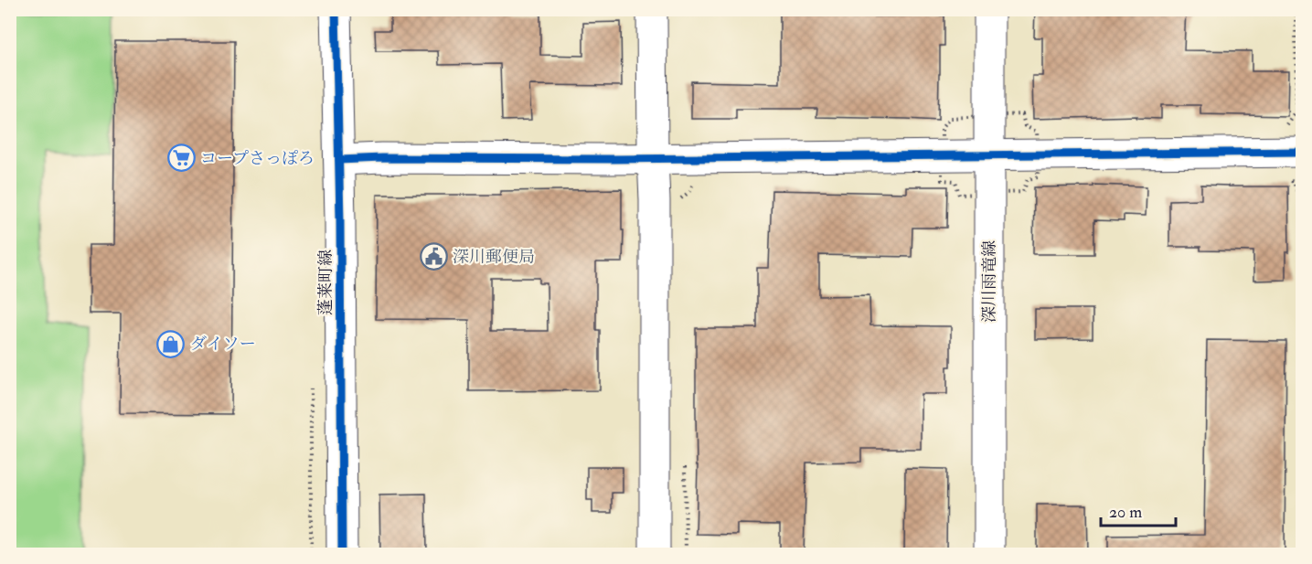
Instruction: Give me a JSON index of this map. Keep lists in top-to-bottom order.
{
  "streets": {
    "street": ["深川雨竜線", "蓬莱町線"]
  },
  "places": {
    "supermarket": ["コープさっぽろ"],
    "public building": ["深川郵便局"],
    "shop": ["ダイソー"]
  },
  "scale_bar": "20 m"
}
